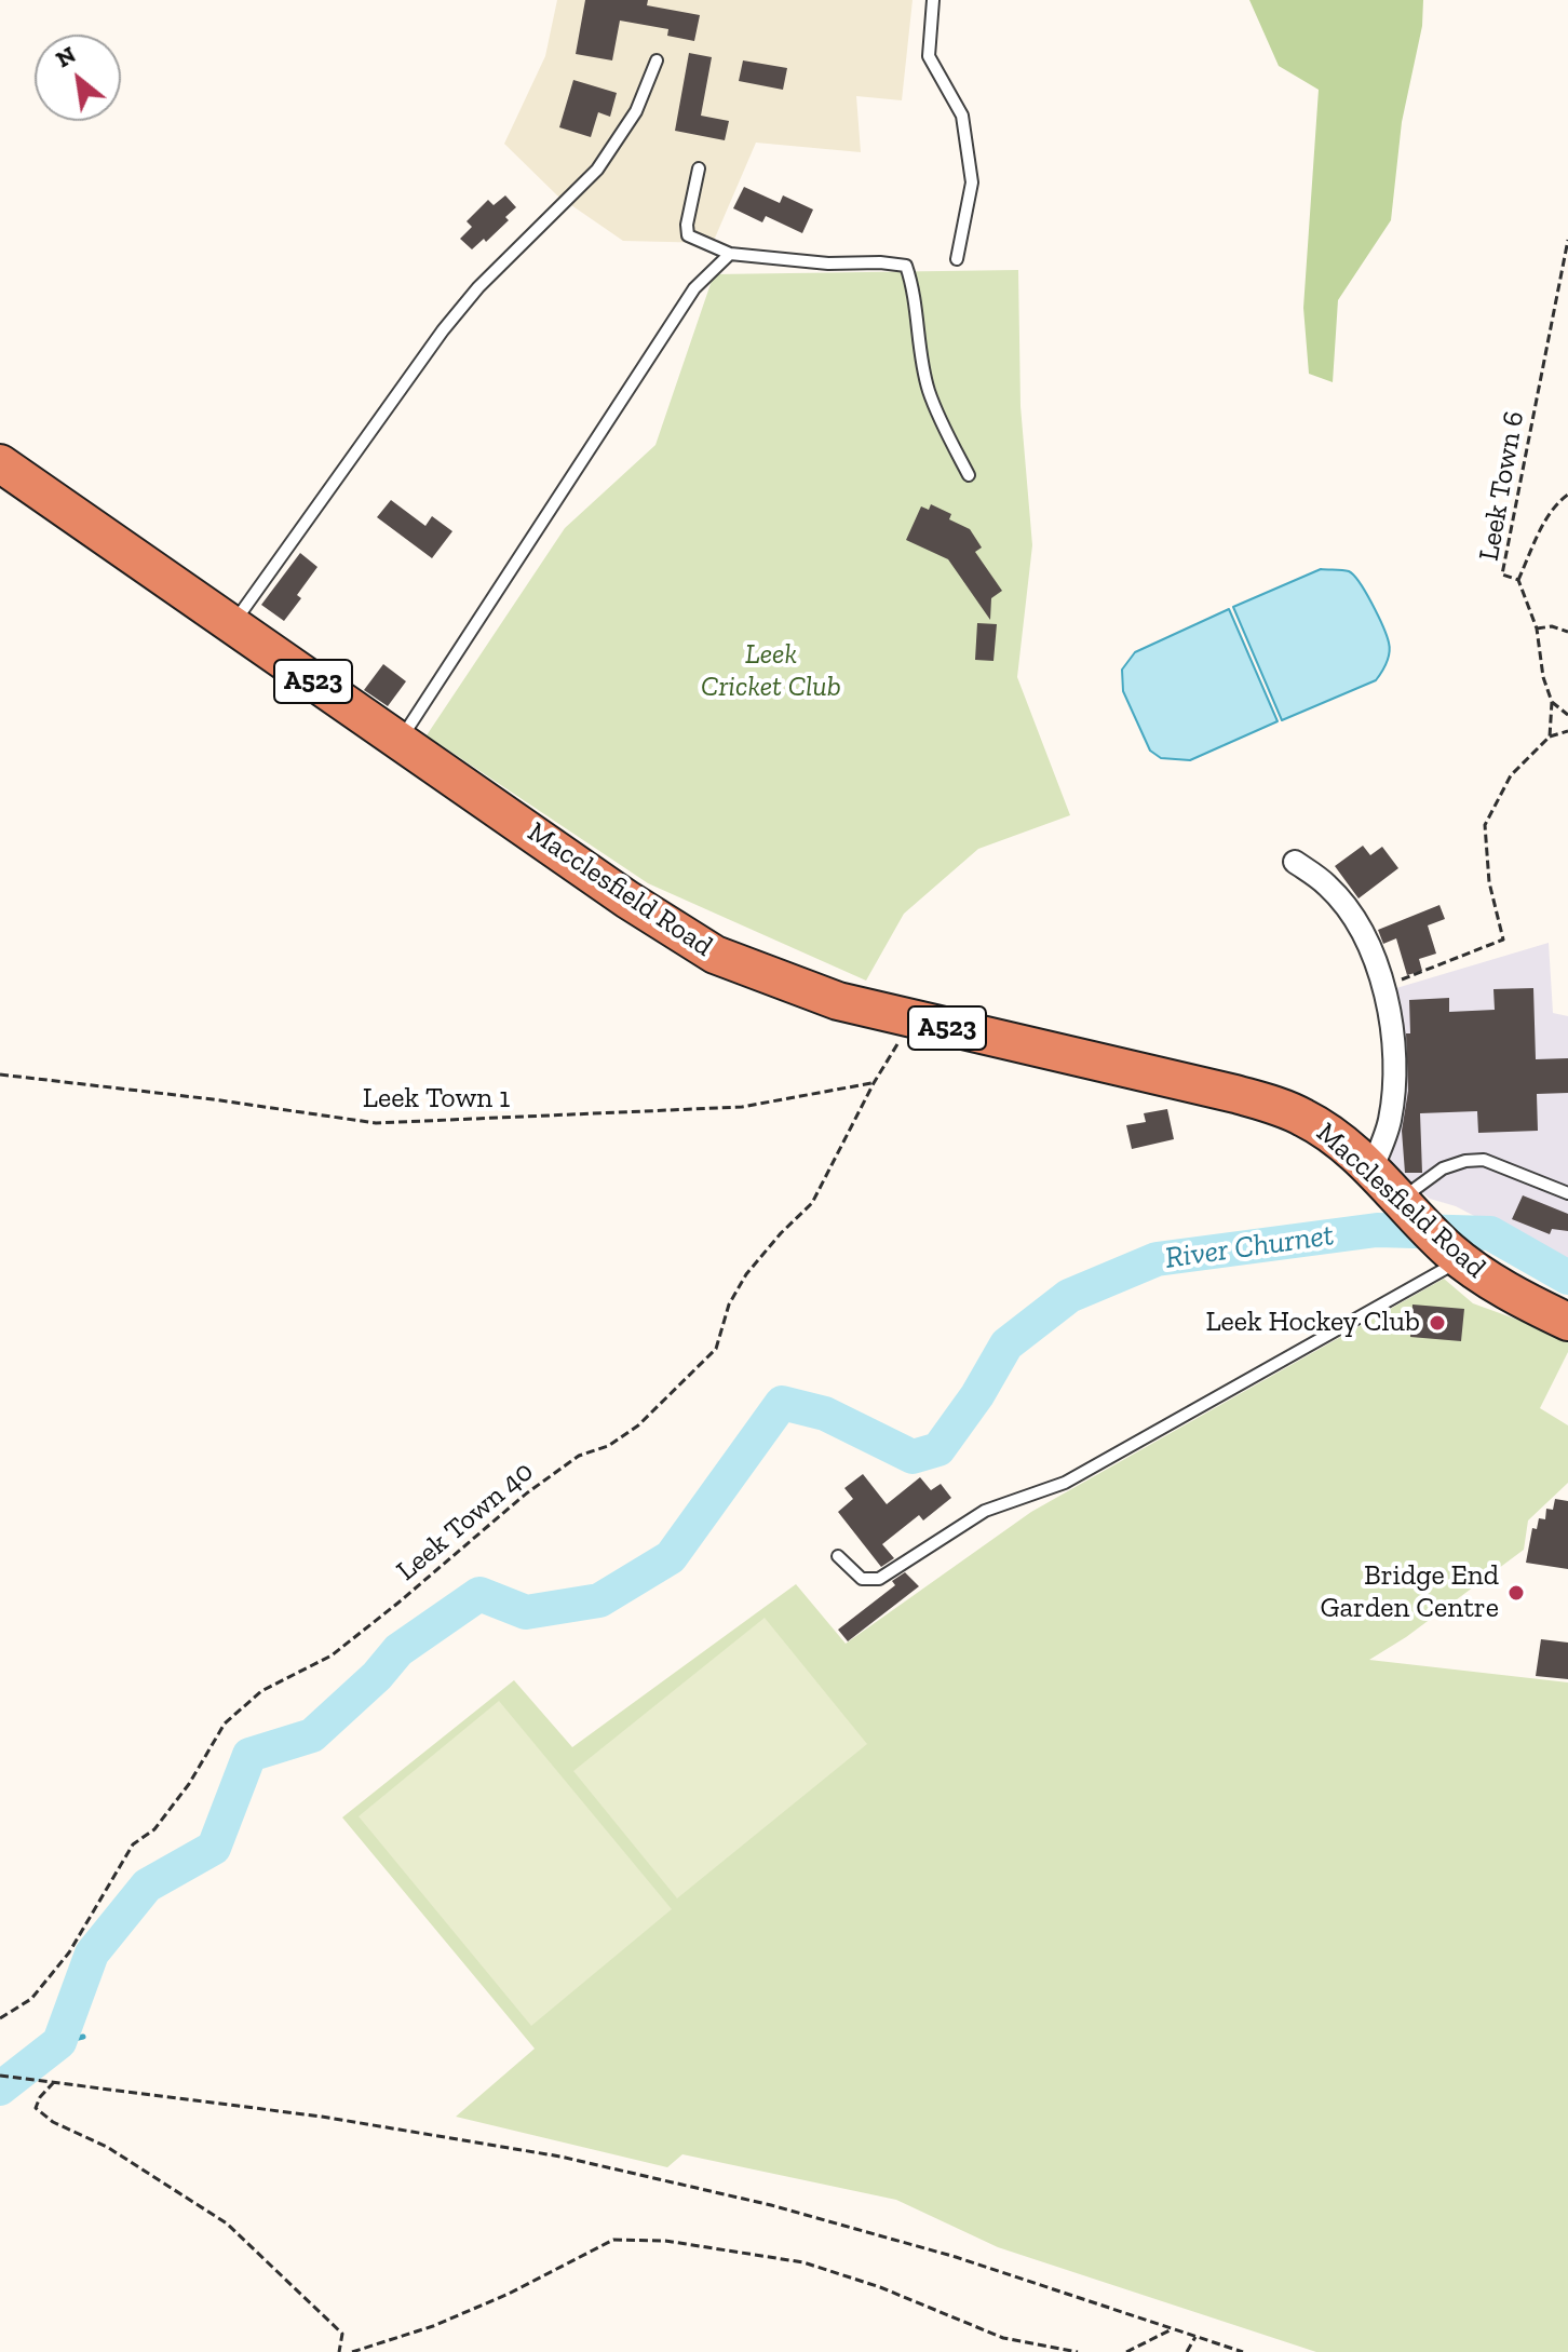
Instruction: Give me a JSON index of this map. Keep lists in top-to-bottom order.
{
  "streets": {
    "highway": ["A523", "Macclesfield Road"],
    "path": ["Leek Town 6", "Leek Town 1", "Leek Town 40"]
  },
  "crossings": [
    ["Macclesfield Road", "Leek Town 40"],
    ["Leek Town 1", "Leek Town 40"]
  ],
  "water": ["River Churnet"],
  "parks": ["Leek Cricket Club"],
  "places": ["Leek Hockey Club", "Bridge End Garden Centre"],
  "north": "top left"
}
